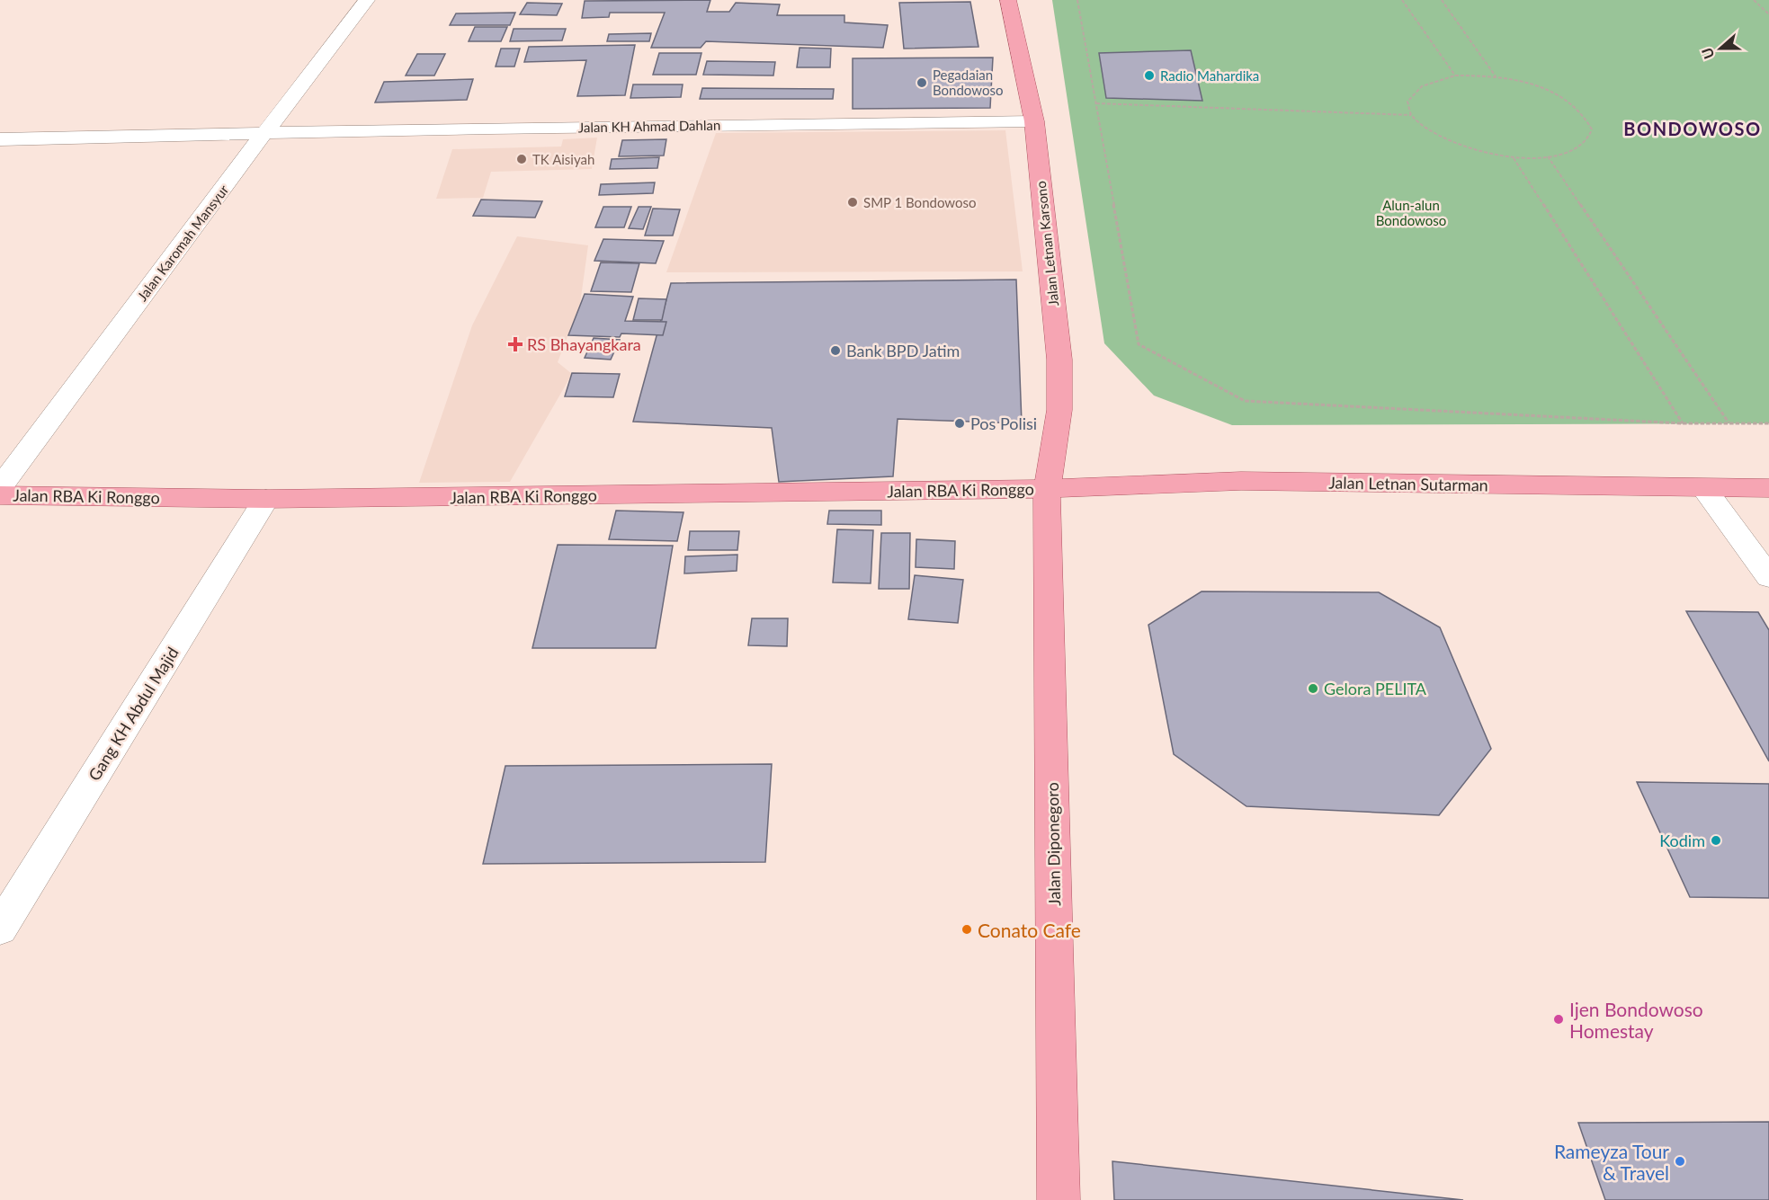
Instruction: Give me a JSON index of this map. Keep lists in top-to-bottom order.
{
  "streets": {
    "main road": [
      "Jalan Letnan Karsono",
      "Jalan Letnan Sutarman",
      "Jalan RBA Ki Ronggo",
      "Jalan Diponegoro"
    ],
    "street": ["Jalan KH Ahmad Dahlan", "Jalan Karomah Mansyur", "Gang KH Abdul Majid"]
  },
  "crossings": [
    ["Jalan KH Ahmad Dahlan", "Jalan Karomah Mansyur"],
    ["Jalan KH Ahmad Dahlan", "Jalan Letnan Karsono"],
    ["Jalan Letnan Karsono", "Jalan Letnan Sutarman"],
    ["Jalan Letnan Karsono", "Jalan RBA Ki Ronggo"],
    ["Jalan Letnan Karsono", "Jalan Diponegoro"],
    ["Jalan Letnan Sutarman", "Jalan RBA Ki Ronggo"],
    ["Jalan Letnan Sutarman", "Jalan Diponegoro"],
    ["Jalan RBA Ki Ronggo", "Gang KH Abdul Majid"],
    ["Jalan RBA Ki Ronggo", "Jalan Diponegoro"]
  ],
  "districts": ["BONDOWOSO"],
  "parks": ["Alun-alun Bondowoso"],
  "places": {
    "other": [
      "Radio Mahardika",
      "Pegadaian Bondowoso",
      "TK Aisiyah",
      "SMP 1 Bondowoso",
      "Bank BPD Jatim",
      "Pos Polisi",
      "Gelora PELITA",
      "Kodim",
      "Conato Cafe",
      "Ijen Bondowoso Homestay",
      "Rameyza Tour & Travel"
    ],
    "health": ["RS Bhayangkara"]
  },
  "north": "left"
}
